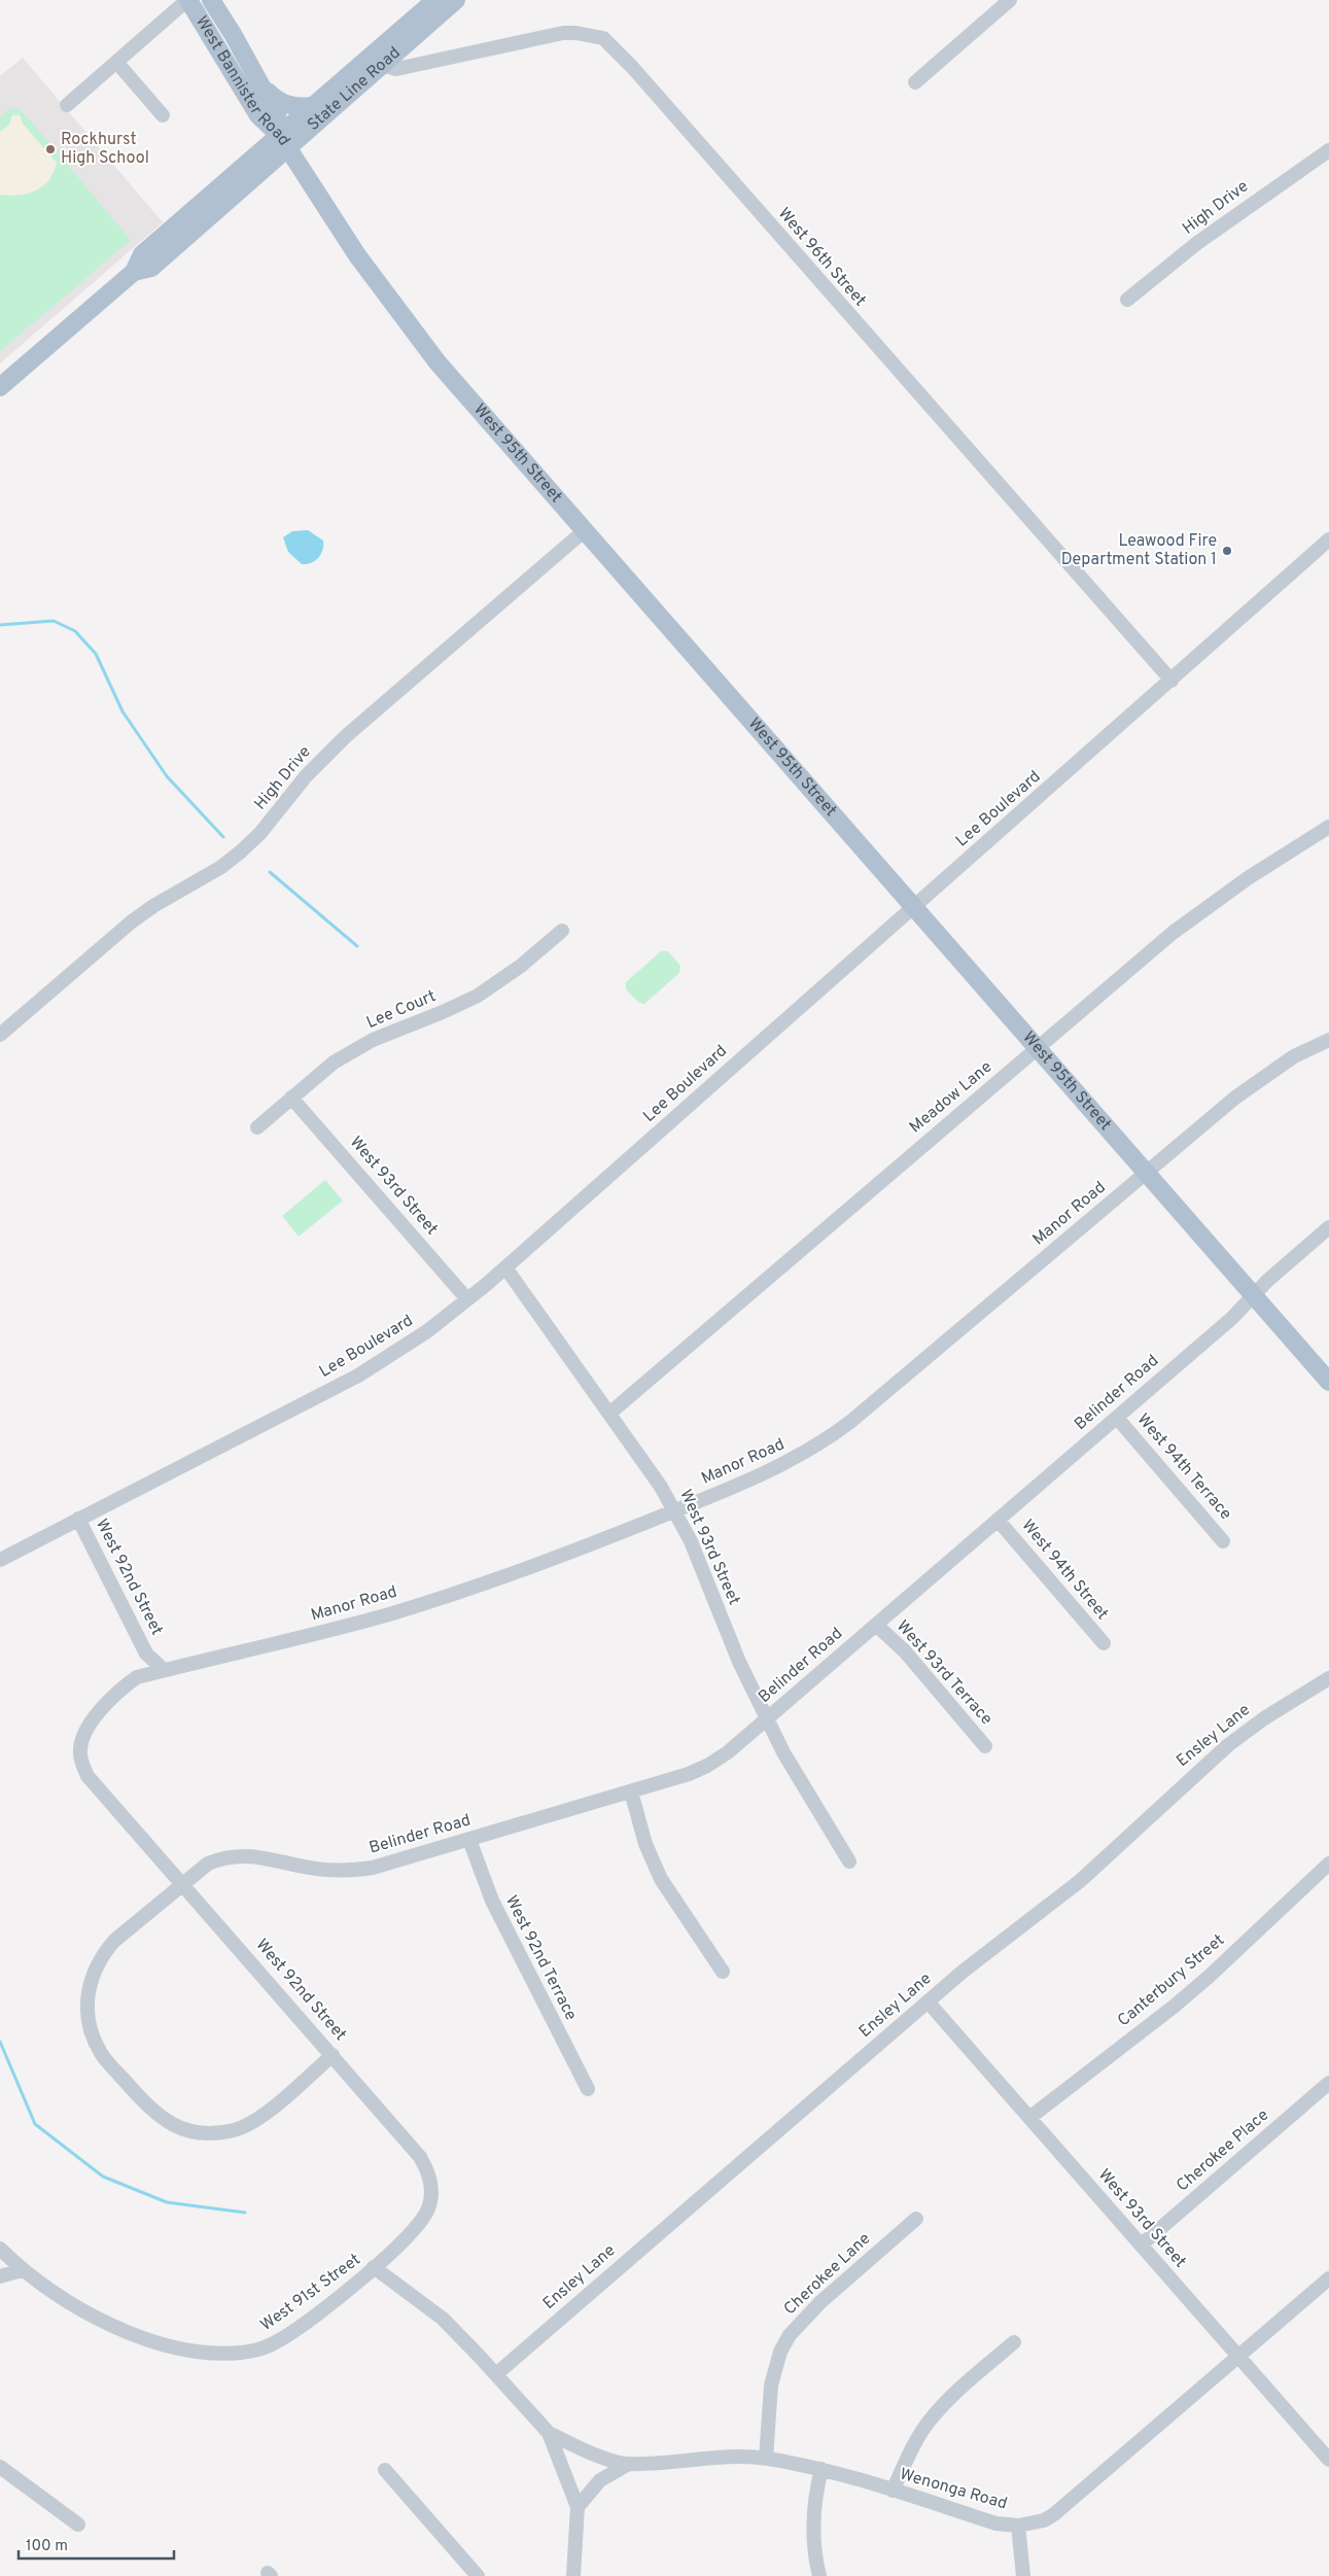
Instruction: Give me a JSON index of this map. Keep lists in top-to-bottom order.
{
  "streets": {
    "main road": ["West Bannister Road", "State Line Road", "West 95th Street"],
    "street": [
      "High Drive",
      "West 96th Street",
      "Lee Boulevard",
      "Lee Court",
      "Meadow Lane",
      "West 93rd Street",
      "Manor Road",
      "Belinder Road",
      "West 94th Terrace",
      "West 94th Street",
      "West 92nd Street",
      "West 93rd Terrace",
      "Ensley Lane",
      "West 92nd Terrace",
      "Canterbury Street",
      "Cherokee Place",
      "Cherokee Lane",
      "West 91st Street",
      "Wenonga Road"
    ]
  },
  "crossings": [
    ["West Bannister Road", "State Line Road"],
    ["West Bannister Road", "West 95th Street"],
    ["State Line Road", "West 96th Street"],
    ["State Line Road", "West 95th Street"],
    ["High Drive", "West 95th Street"],
    ["West 96th Street", "Lee Boulevard"],
    ["West 95th Street", "Lee Boulevard"],
    ["West 95th Street", "Meadow Lane"],
    ["West 95th Street", "Manor Road"],
    ["West 95th Street", "Belinder Road"],
    ["Lee Boulevard", "West 93rd Street"],
    ["Lee Boulevard", "West 92nd Street"],
    ["Lee Court", "West 93rd Street"],
    ["Meadow Lane", "West 93rd Street"],
    ["West 93rd Street", "Manor Road"],
    ["West 93rd Street", "Belinder Road"],
    ["West 93rd Street", "Ensley Lane"],
    ["West 93rd Street", "Canterbury Street"],
    ["West 93rd Street", "Cherokee Place"],
    ["West 93rd Street", "Wenonga Road"],
    ["Manor Road", "West 92nd Street"],
    ["Belinder Road", "West 94th Terrace"],
    ["Belinder Road", "West 94th Street"],
    ["Belinder Road", "West 92nd Street"],
    ["Belinder Road", "West 93rd Terrace"],
    ["Belinder Road", "West 92nd Terrace"],
    ["West 92nd Street", "West 91st Street"],
    ["Ensley Lane", "West 91st Street"],
    ["Cherokee Lane", "Wenonga Road"],
    ["West 91st Street", "Wenonga Road"]
  ],
  "places": ["Rockhurst High School", "Leawood Fire Department Station 1"],
  "scale_bar": "100 m"
}
